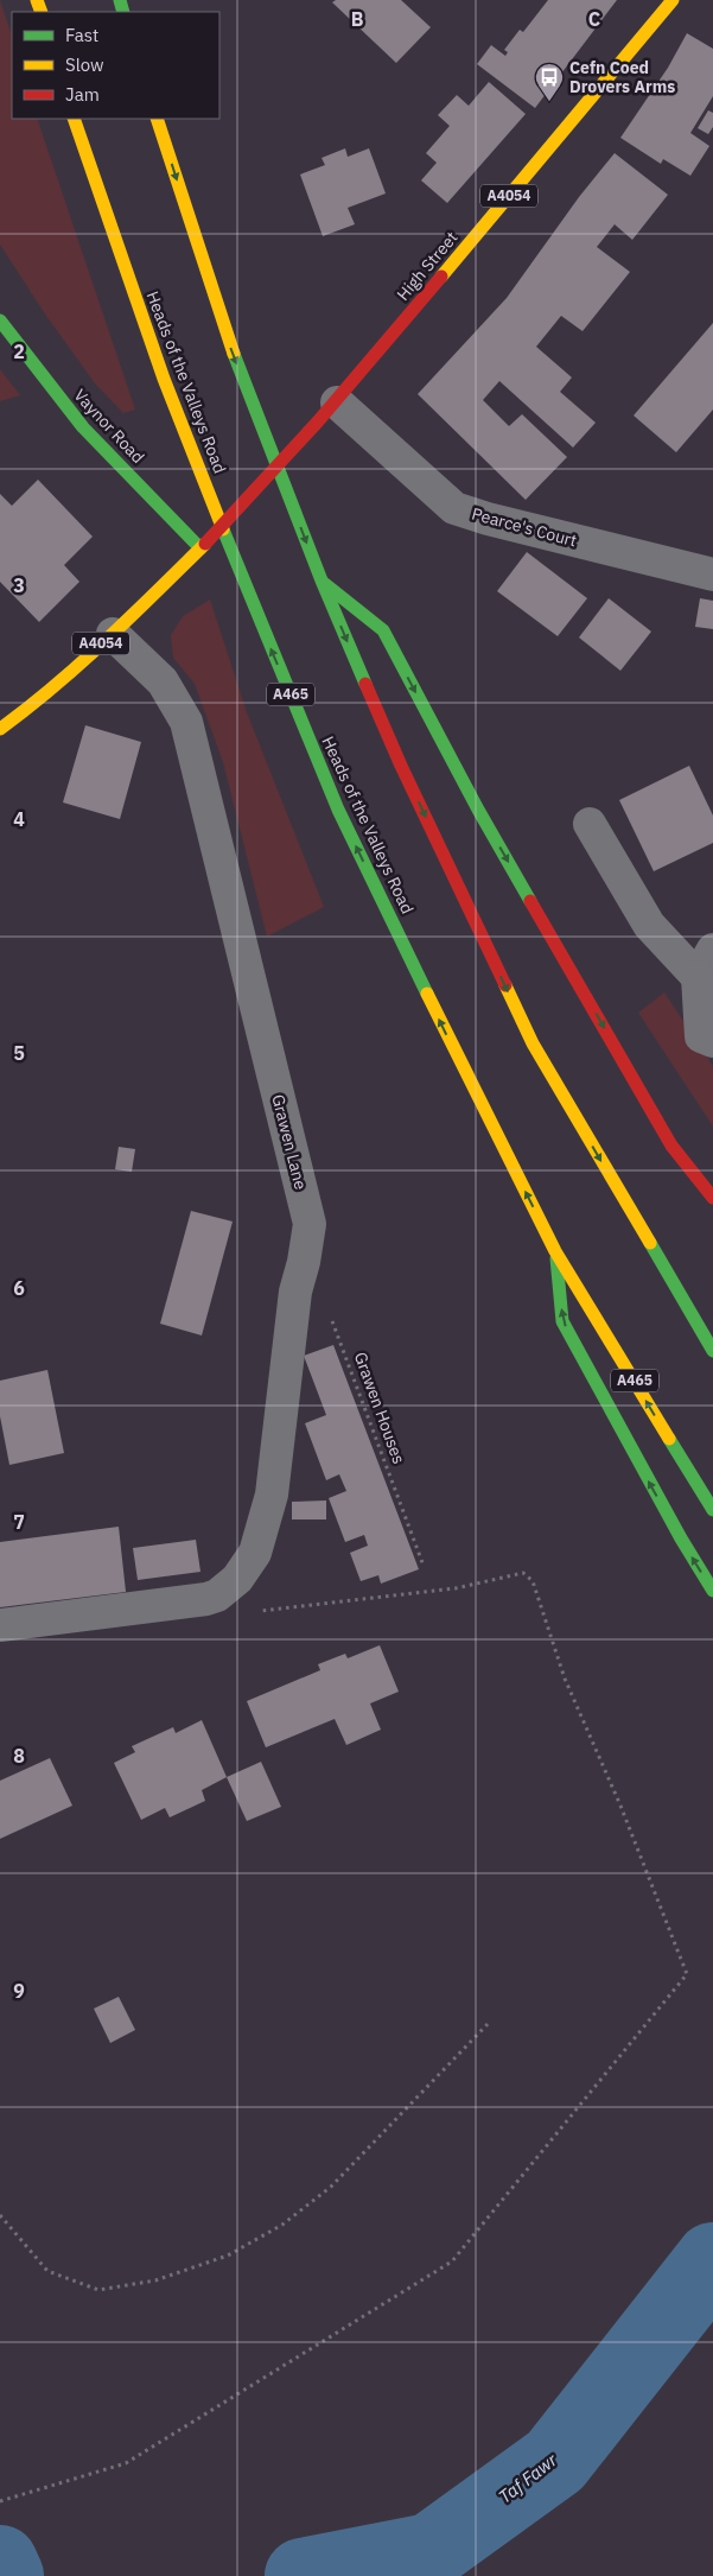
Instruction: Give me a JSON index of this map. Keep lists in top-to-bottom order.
{
  "streets": {
    "main road": [
      "A4054",
      "High Street",
      "Heads of the Valleys Road",
      "Vaynor Road",
      "A465"
    ],
    "street": ["Pearce's Court", "Grawen Lane"],
    "path": ["Grawen Houses"]
  },
  "crossings": [
    ["A4054", "High Street"],
    ["A4054", "Vaynor Road"],
    ["A4054", "Grawen Lane"],
    ["High Street", "Vaynor Road"],
    ["High Street", "Pearce's Court"]
  ],
  "water": ["Taf Fawr"],
  "places": {
    "bus stop": ["Cefn Coed Drovers Arms"]
  },
  "legend": ["Fast", "Slow", "Jam"],
  "grid": {
    "columns": ["B", "C"],
    "rows": [
      "2",
      "3",
      "4",
      "5",
      "6",
      "7",
      "8",
      "9"
    ]
  }
}
